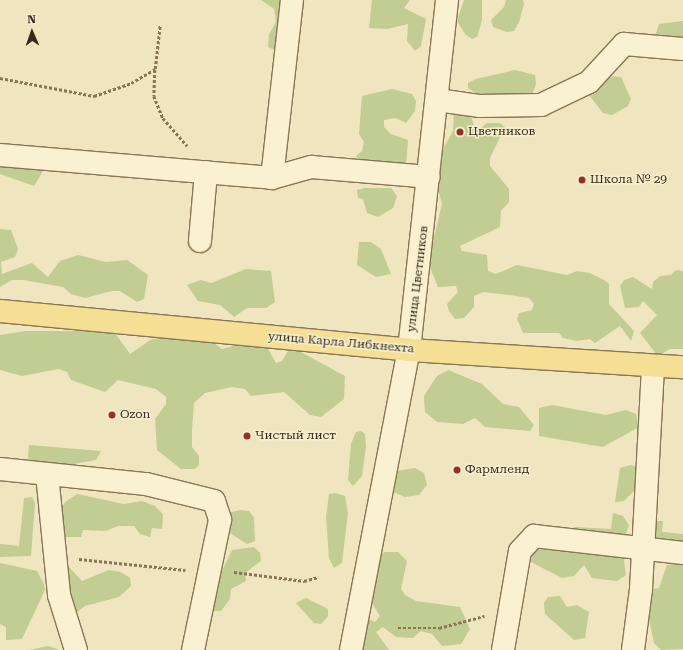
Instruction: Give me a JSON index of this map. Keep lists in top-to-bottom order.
{
  "streets": {
    "main road": ["улица Карла Либкнехта"],
    "street": ["улица Цветников"]
  },
  "crossings": [
    ["улица Цветников", "улица Карла Либкнехта"]
  ],
  "places": [
    "Цветников",
    "Школа № 29",
    "Ozon",
    "Чистый лист",
    "Фармленд"
  ],
  "north": "top"
}
